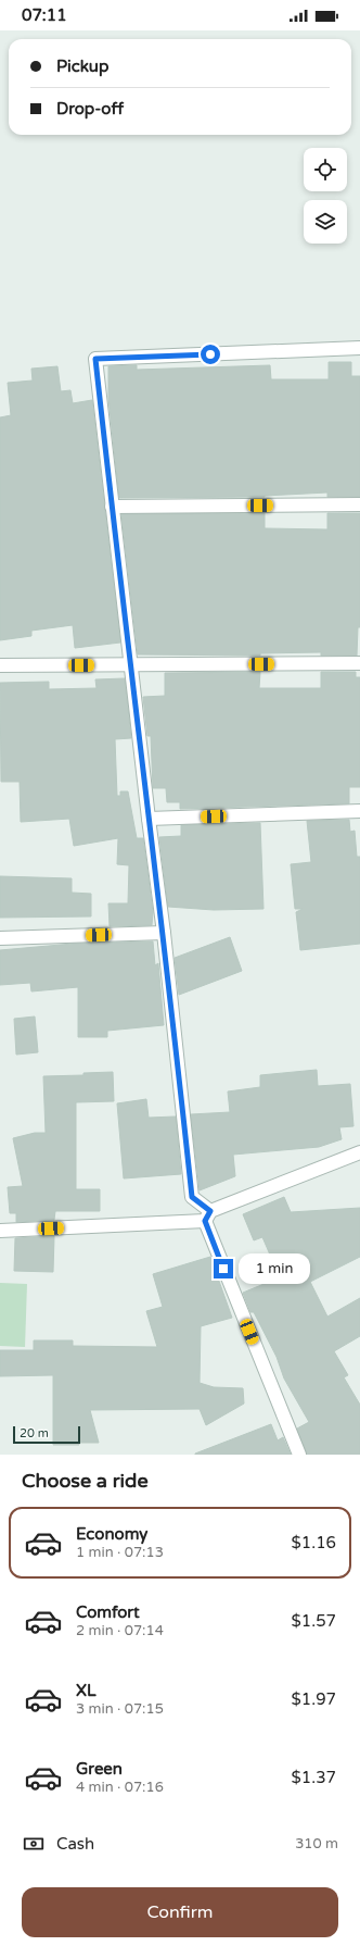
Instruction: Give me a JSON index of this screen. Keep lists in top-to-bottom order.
{
  "scale_bar": "20 m",
  "page": {
    "status": "07:11",
    "banner": ["Pickup", "Drop-off"],
    "bubble": "1 min",
    "scale": "20 m",
    "heading": "Choose a ride",
    "list": [
      {
        "name": "Economy",
        "note": "1 min · 07:13",
        "value": "$1.16"
      },
      {
        "name": "Comfort",
        "note": "2 min · 07:14",
        "value": "$1.57"
      },
      {
        "name": "XL",
        "note": "3 min · 07:15",
        "value": "$1.97"
      },
      {
        "name": "Green",
        "note": "4 min · 07:16",
        "value": "$1.37"
      }
    ],
    "pay": ["Cash", "310 m"],
    "buttons": "Confirm"
  }
}
